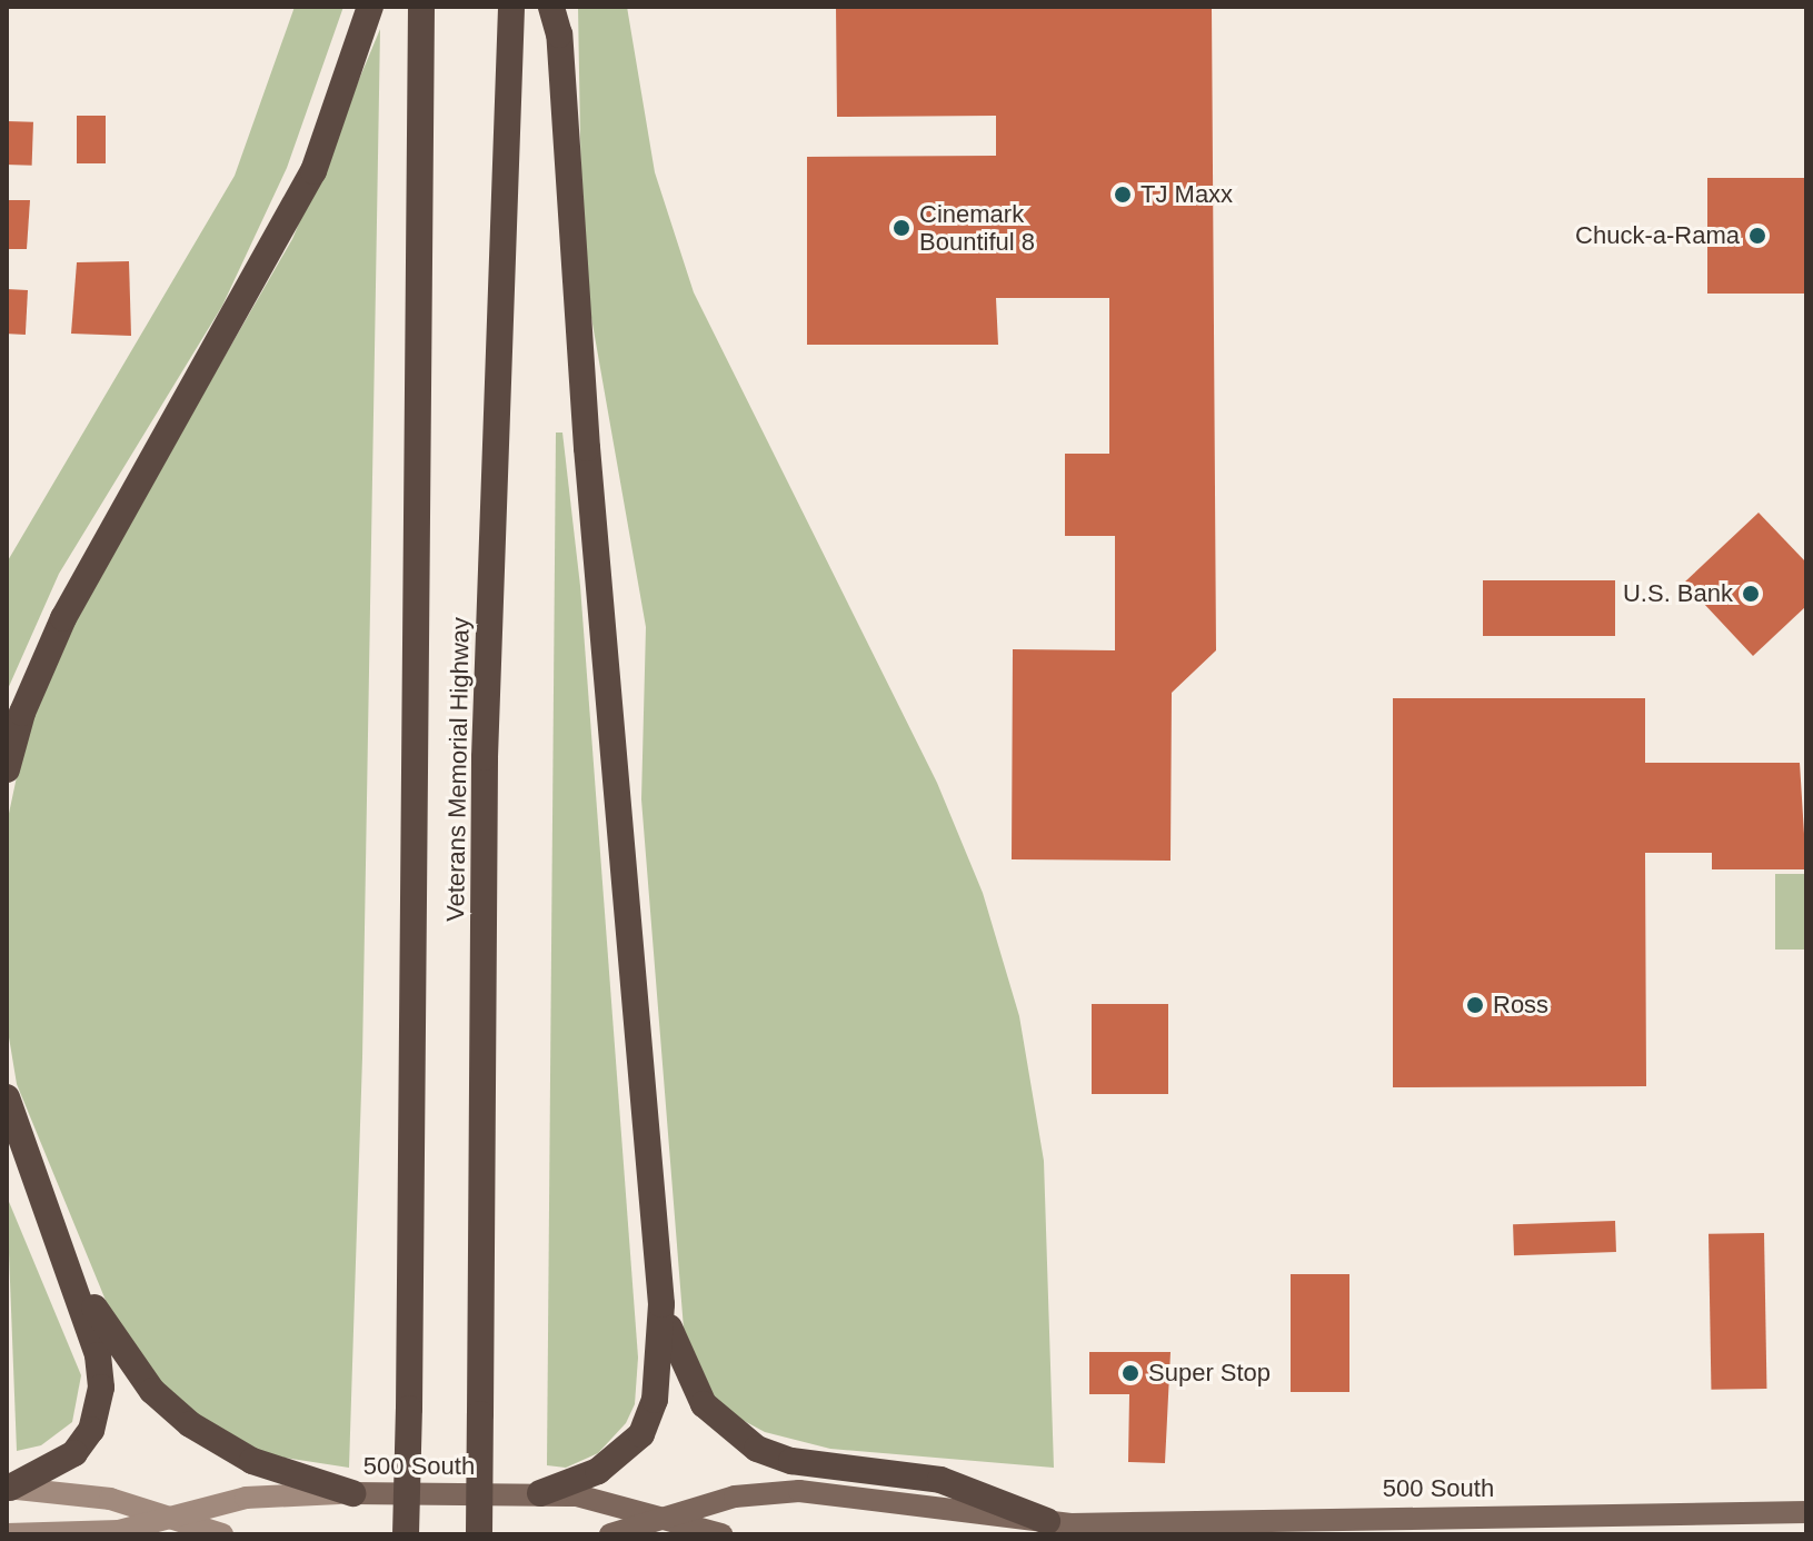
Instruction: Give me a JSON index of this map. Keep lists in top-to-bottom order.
{
  "streets": {
    "highway": ["Veterans Memorial Highway"],
    "main road": ["500 South"]
  },
  "places": [
    "TJ Maxx",
    "Cinemark Bountiful 8",
    "Chuck-a-Rama",
    "U.S. Bank",
    "Ross",
    "Super Stop"
  ]
}
